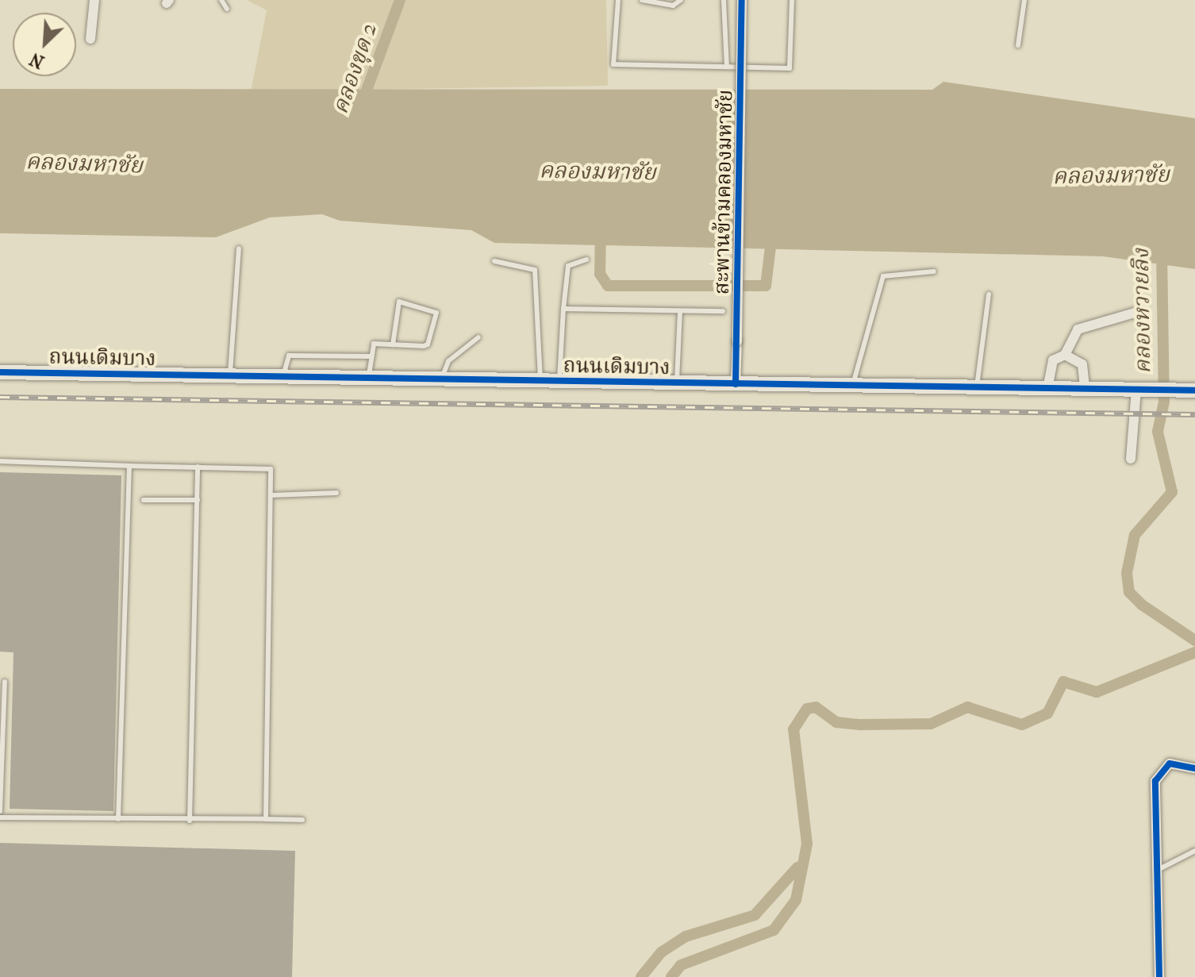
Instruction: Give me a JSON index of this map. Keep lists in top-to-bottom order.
{
  "streets": {
    "street": ["สะพานข้ามคลองมหาชัย", "ถนนเดิมบาง"]
  },
  "crossings": [
    ["สะพานข้ามคลองมหาชัย", "ถนนเดิมบาง"]
  ],
  "water": ["คลองขุด 2", "คลองมหาชัย", "คลองหวายลิง"],
  "north": "bottom left"
}
